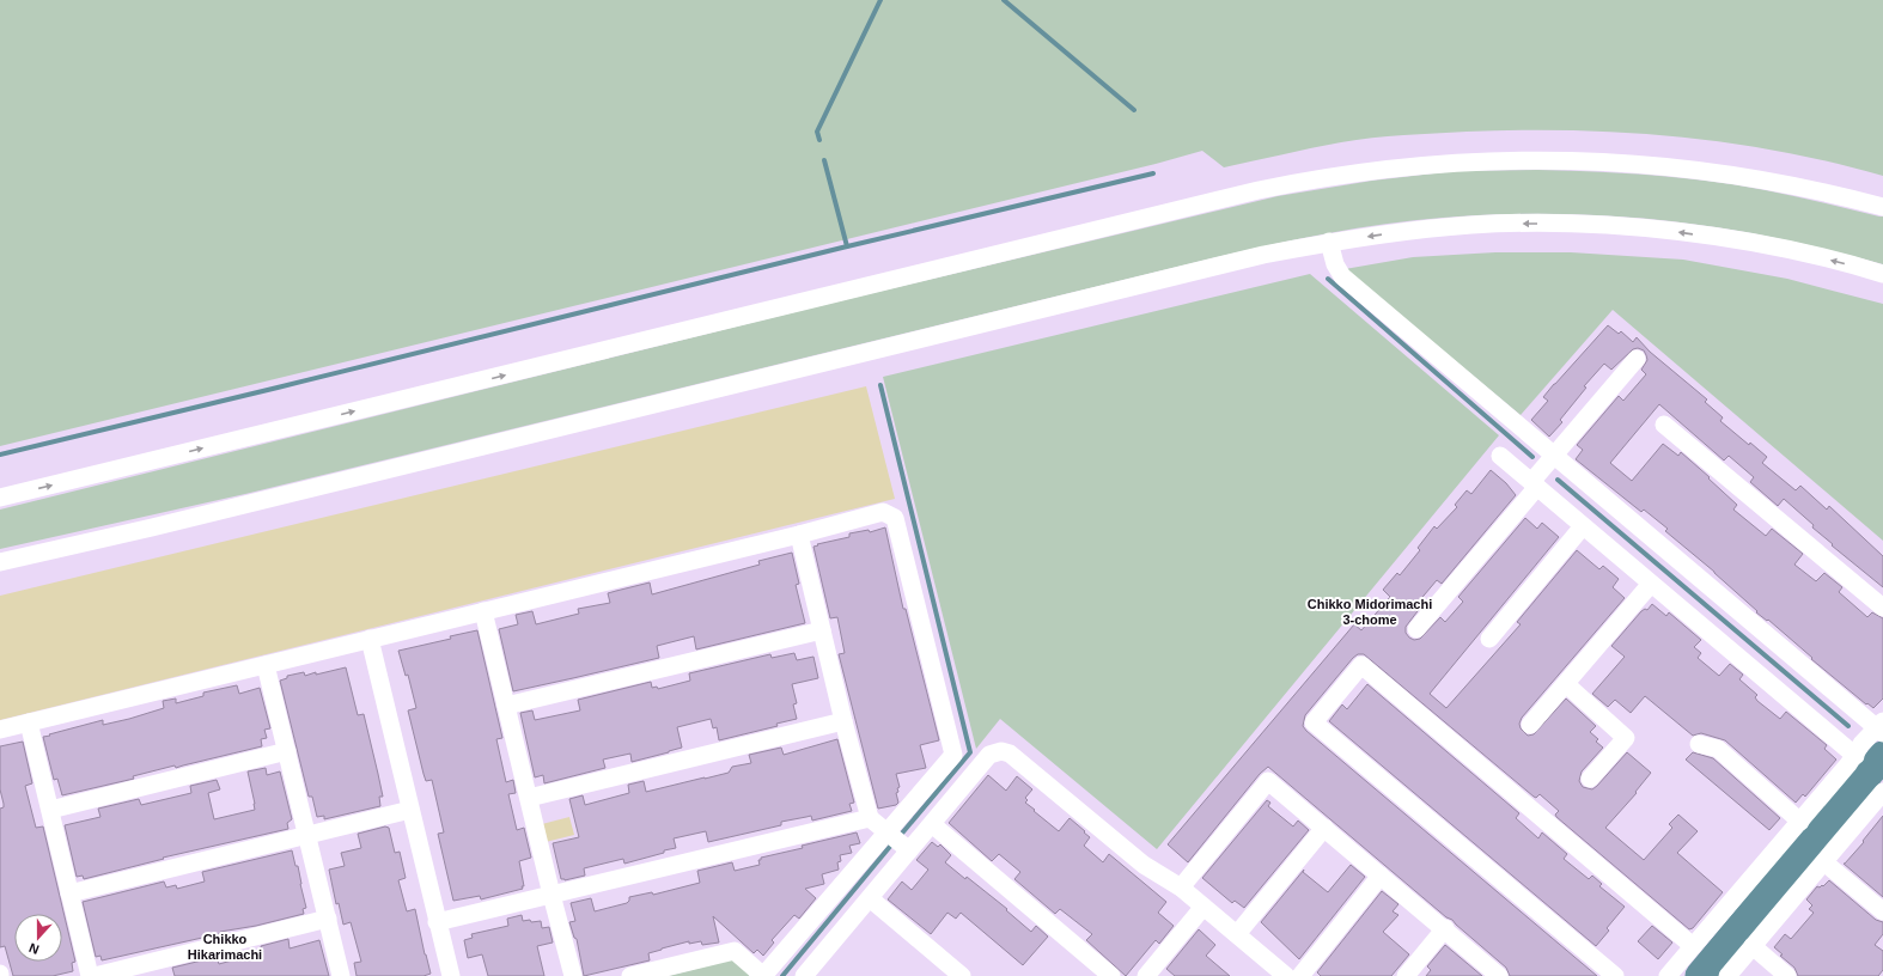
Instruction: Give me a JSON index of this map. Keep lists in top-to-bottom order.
{
  "districts": ["Chikko Midorimachi 3-chome", "Chikko Hikarimachi"],
  "north": "bottom"
}
